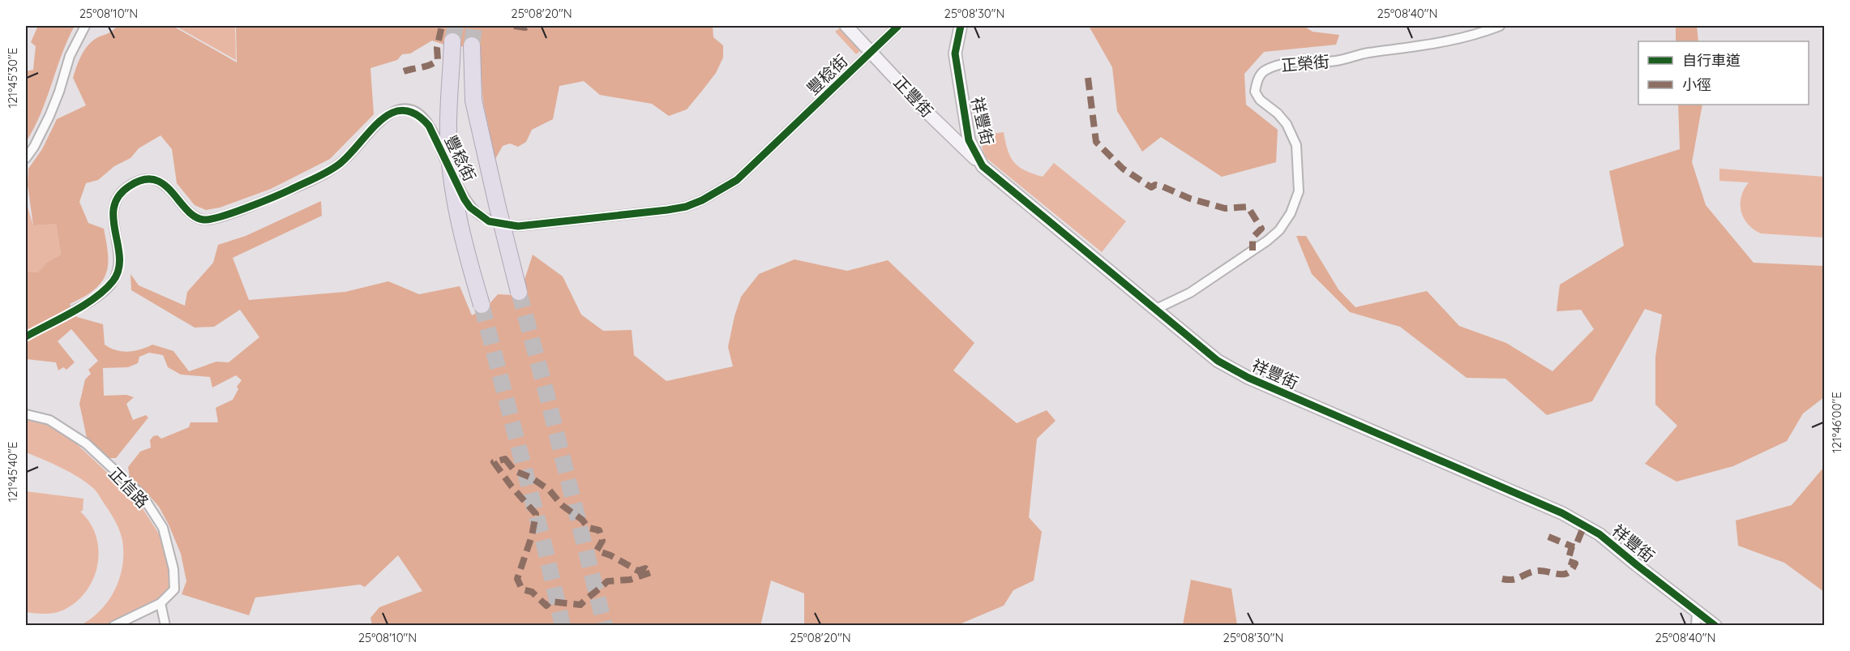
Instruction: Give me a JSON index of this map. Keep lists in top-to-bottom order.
{
  "streets": {
    "street": [
      "正榮街",
      "豐稔街",
      "正豐街",
      "祥豐街",
      "正信路"
    ]
  },
  "crossings": [
    ["正榮街", "祥豐街"],
    ["豐稔街", "正豐街"],
    ["正豐街", "祥豐街"]
  ],
  "legend": ["自行車道", "小徑"],
  "coordinates": [
    "25°08'10\"N",
    "25°08'20\"N",
    "25°08'30\"N",
    "25°08'40\"N",
    "121°45'30\"E",
    "121°46'00\"E",
    "121°45'40\"E"
  ]
}
